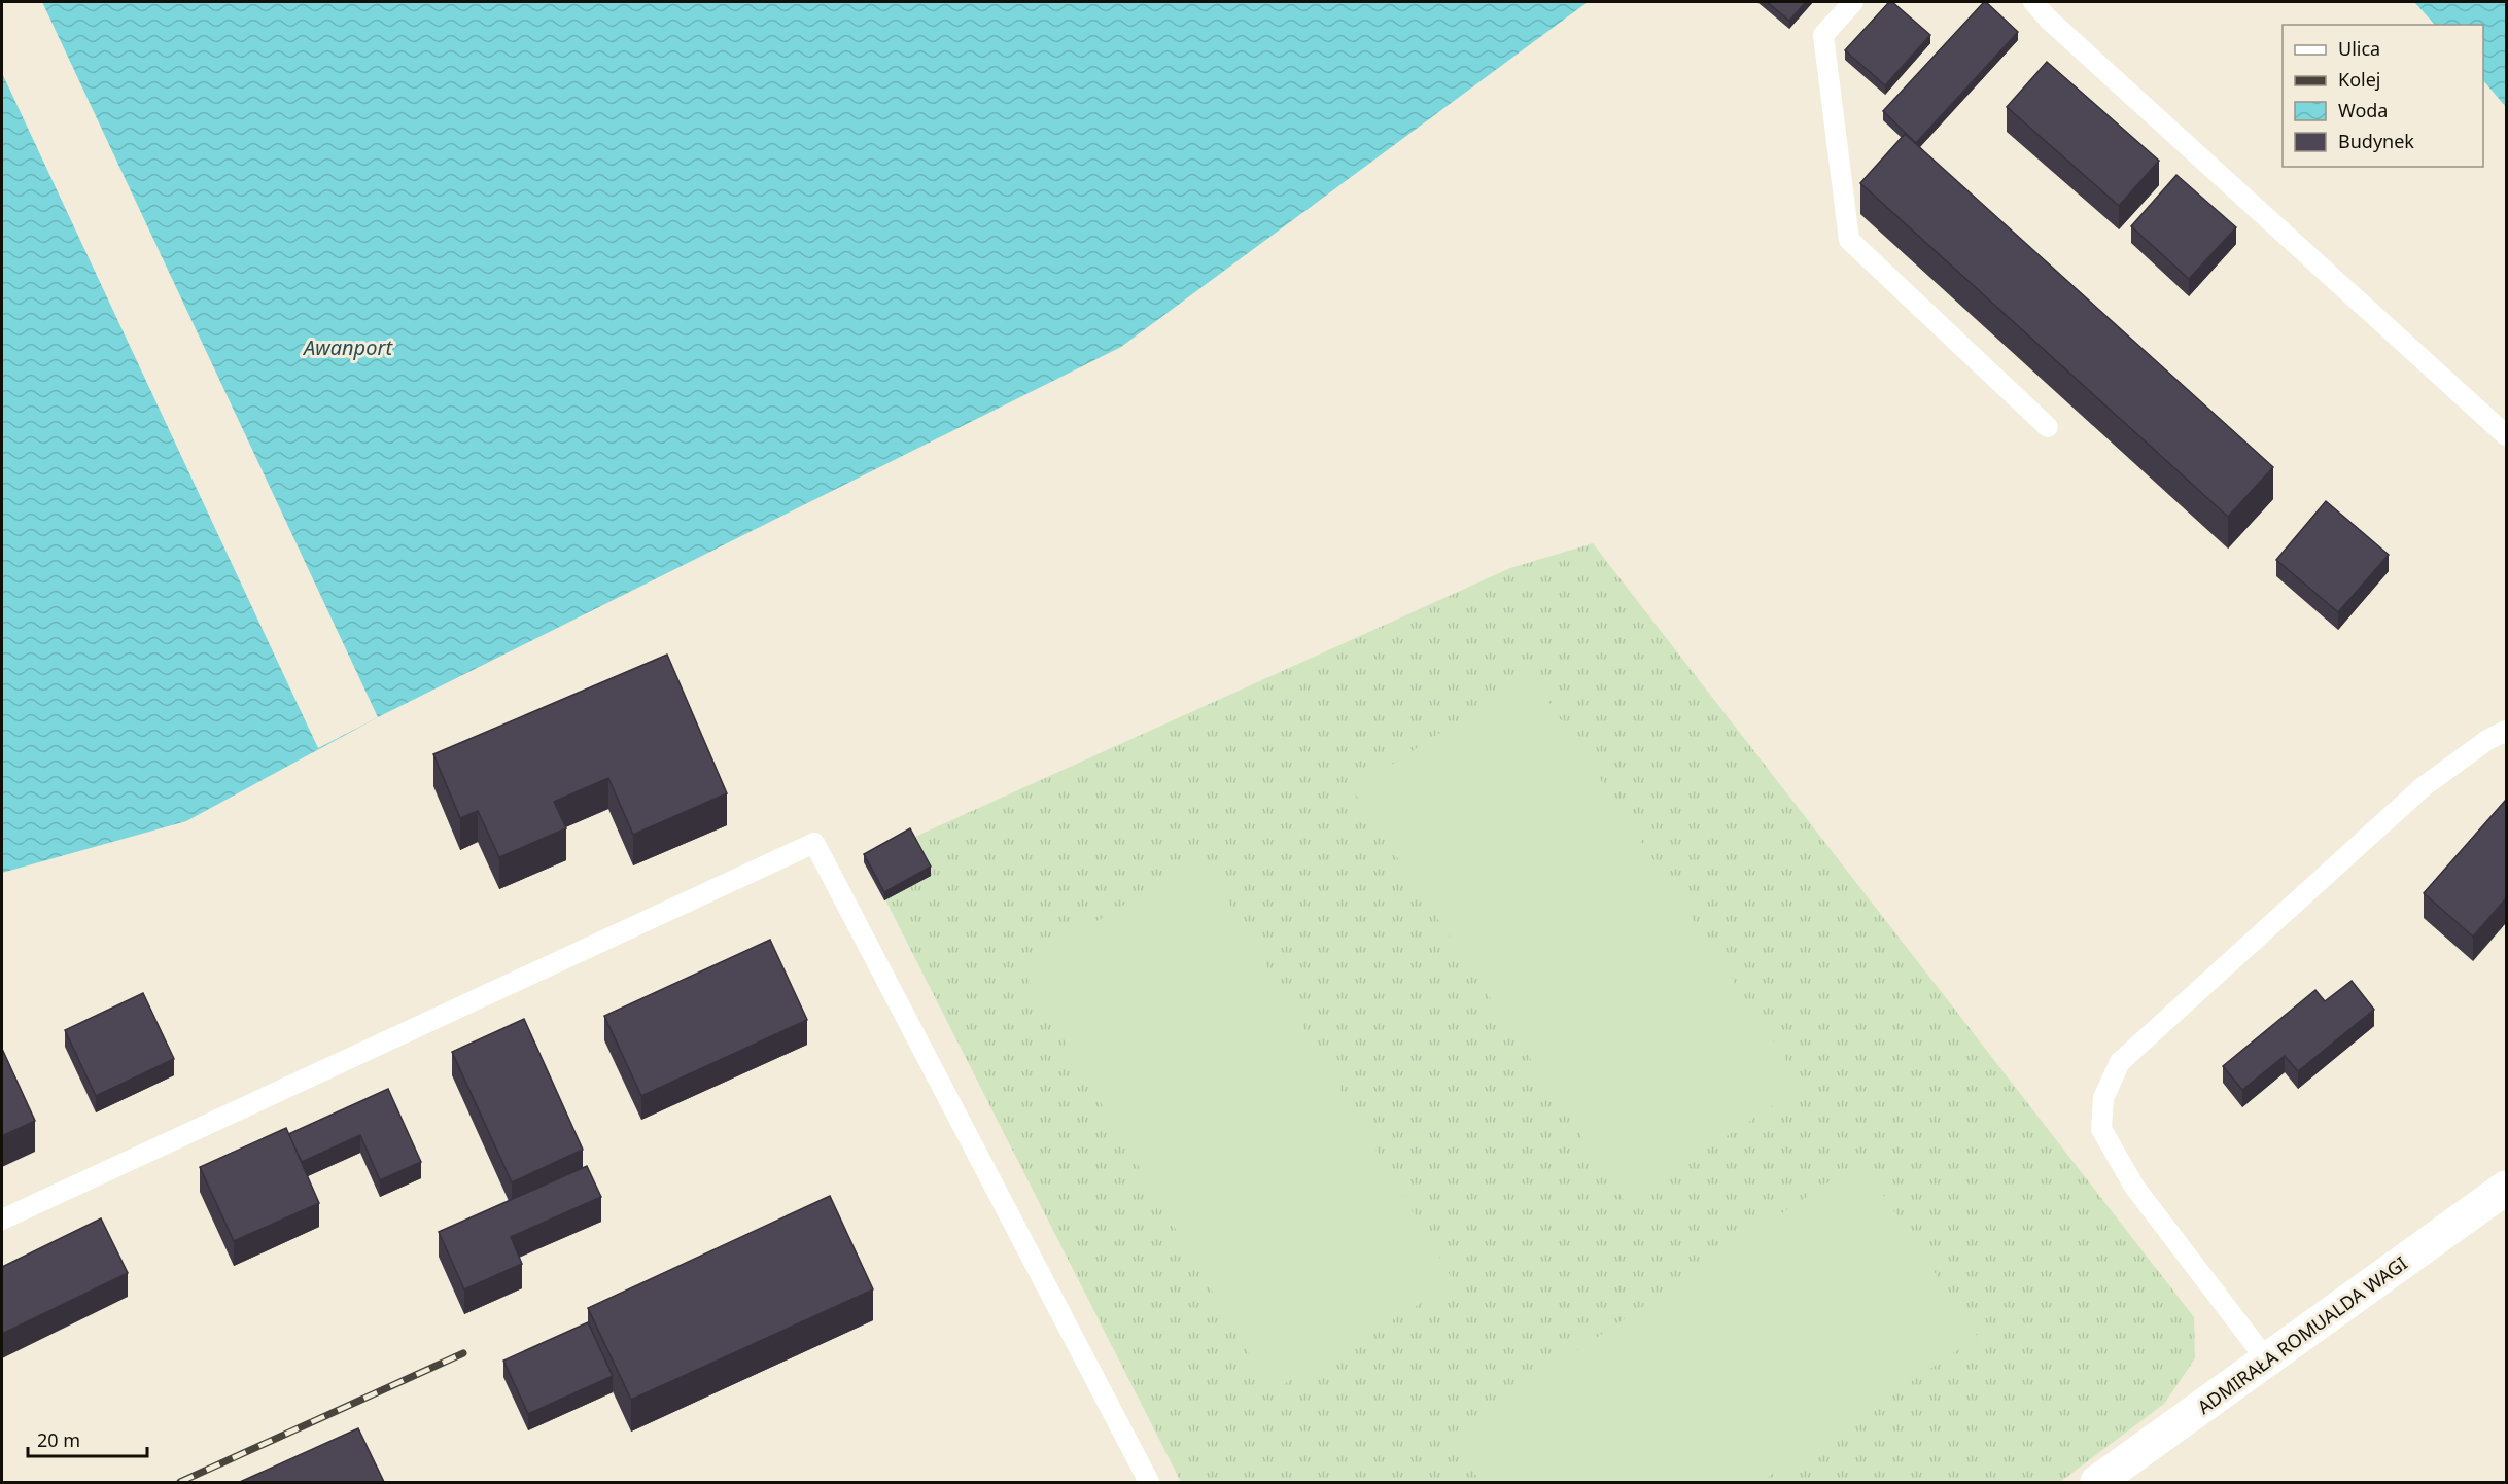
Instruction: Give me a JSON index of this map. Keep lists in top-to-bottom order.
{
  "streets": {
    "street": ["ADMIRAŁA ROMUALDA WAGI"]
  },
  "water": ["Awanport"],
  "legend": [
    "Ulica",
    "Kolej",
    "Woda",
    "Budynek"
  ],
  "scale_bar": "20 m"
}
